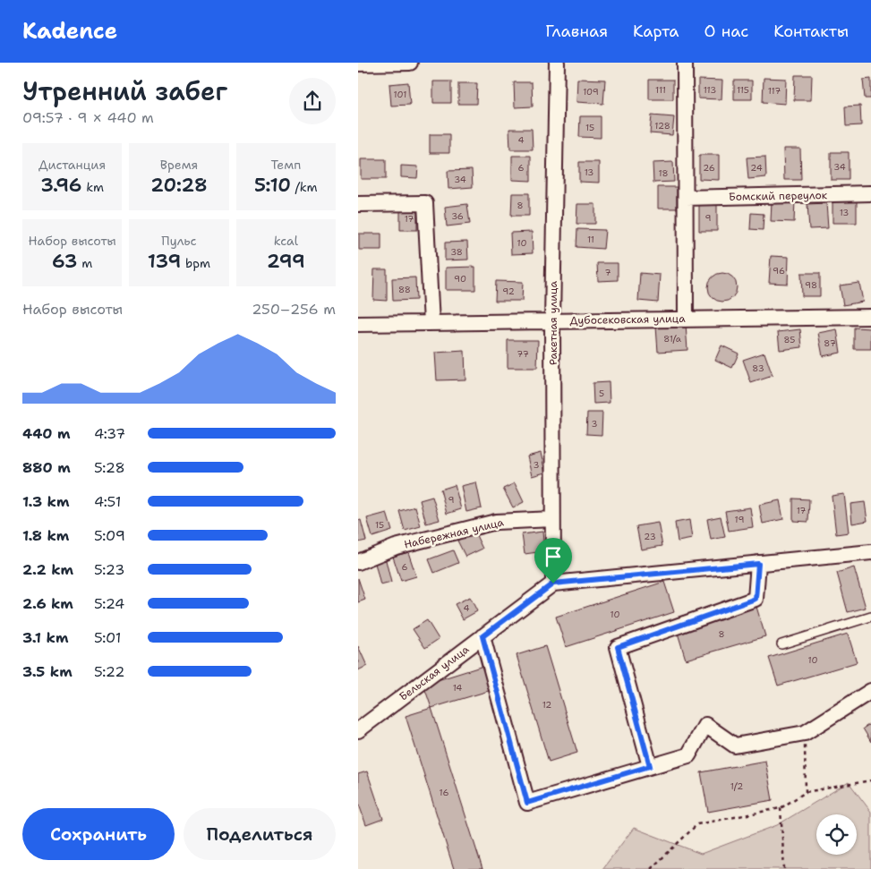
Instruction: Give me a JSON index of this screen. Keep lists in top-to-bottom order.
{
  "streets": {
    "street": [
      "Бомский переулок",
      "Дубосековская улица",
      "Ракетная улица",
      "Набережная улица",
      "Бельская улица"
    ]
  },
  "crossings": [
    ["Дубосековская улица", "Ракетная улица"],
    ["Ракетная улица", "Набережная улица"],
    ["Ракетная улица", "Бельская улица"]
  ],
  "house_numbers": [
    "111",
    "113",
    "115",
    "117",
    "109",
    "101",
    "128",
    "15",
    "4",
    "34",
    "6",
    "26",
    "24",
    "13",
    "18",
    "34",
    "8",
    "13",
    "36",
    "9",
    "17",
    "11",
    "10",
    "38",
    "96",
    "7",
    "90",
    "98",
    "88",
    "92",
    "81/а",
    "85",
    "87",
    "77",
    "83",
    "5",
    "3",
    "3",
    "9",
    "17",
    "19",
    "15",
    "23",
    "6",
    "4",
    "10",
    "8",
    "10",
    "14",
    "12",
    "1/2",
    "16"
  ],
  "page": {
    "header": "Kadence",
    "nav": [
      "Главная",
      "Карта",
      "О нас",
      "Контакты"
    ],
    "heading": ["Утренний забег", "09:57 · 9 × 440 m"],
    "stats": [
      ["Дистанция", "3.96 km"],
      ["Время", "20:28"],
      ["Темп", "5:10 /km"],
      ["Набор высоты", "63 m"],
      ["Пульс", "139 bpm"],
      ["kcal", "299"]
    ],
    "chart": ["Набор высоты", "250–256 m"],
    "list": [
      {
        "name": "440 m",
        "note": "4:37"
      },
      {
        "name": "880 m",
        "note": "5:28"
      },
      {
        "name": "1.3 km",
        "note": "4:51"
      },
      {
        "name": "1.8 km",
        "note": "5:09"
      },
      {
        "name": "2.2 km",
        "note": "5:23"
      },
      {
        "name": "2.6 km",
        "note": "5:24"
      },
      {
        "name": "3.1 km",
        "note": "5:01"
      },
      {
        "name": "3.5 km",
        "note": "5:22"
      }
    ],
    "buttons": ["Сохранить", "Поделиться"]
  }
}
